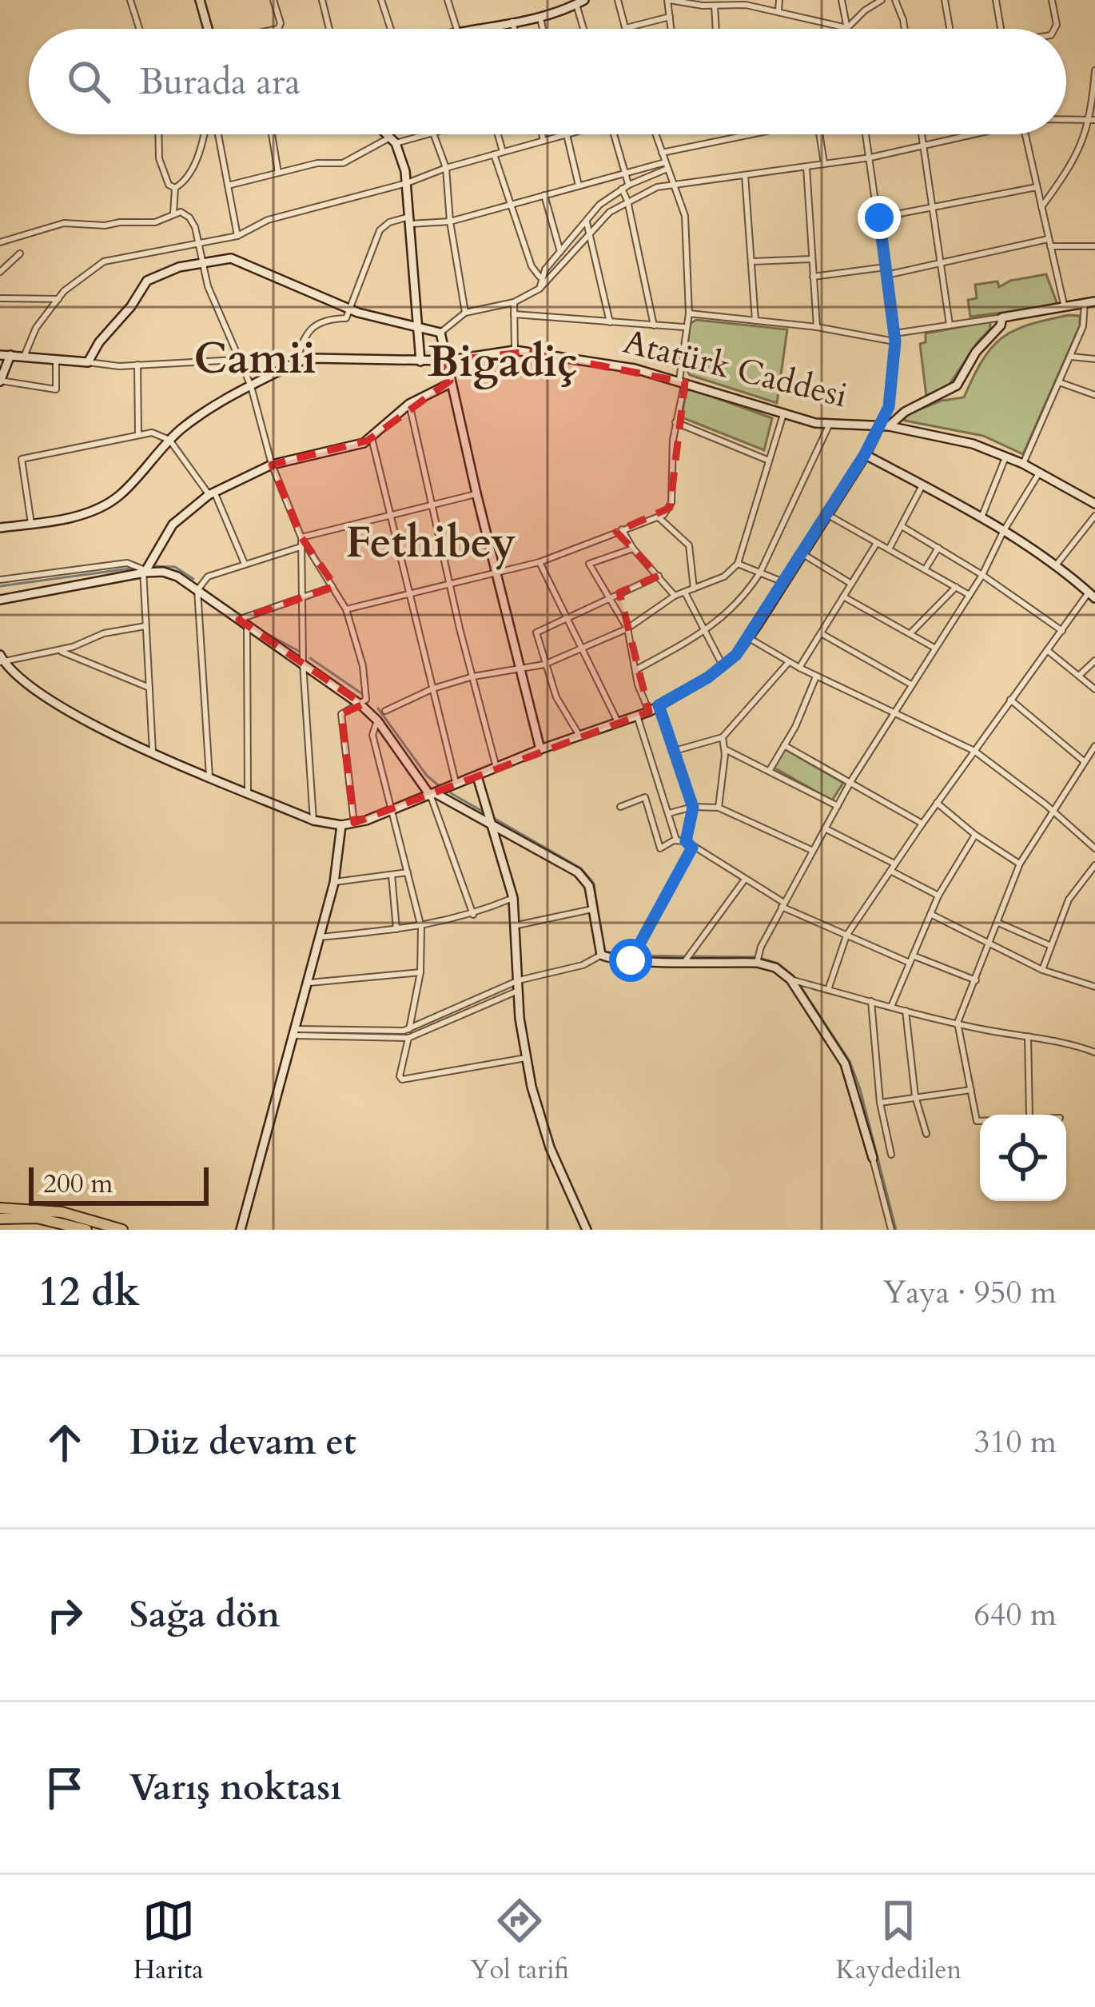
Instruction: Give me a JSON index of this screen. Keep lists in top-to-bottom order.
{
  "streets": {
    "street": ["Atatürk Caddesi"]
  },
  "districts": ["Camii", "Bigadiç", "Fethibey"],
  "scale_bar": "200 m",
  "page": {
    "search": "Burada ara",
    "scale": "200 m",
    "heading": ["12 dk", "Yaya · 950 m"],
    "list": [
      ["Düz devam et", "310 m"],
      ["Sağa dön", "640 m"],
      "Varış noktası"
    ],
    "nav": ["Harita", "Yol tarifi", "Kaydedilen"]
  }
}
